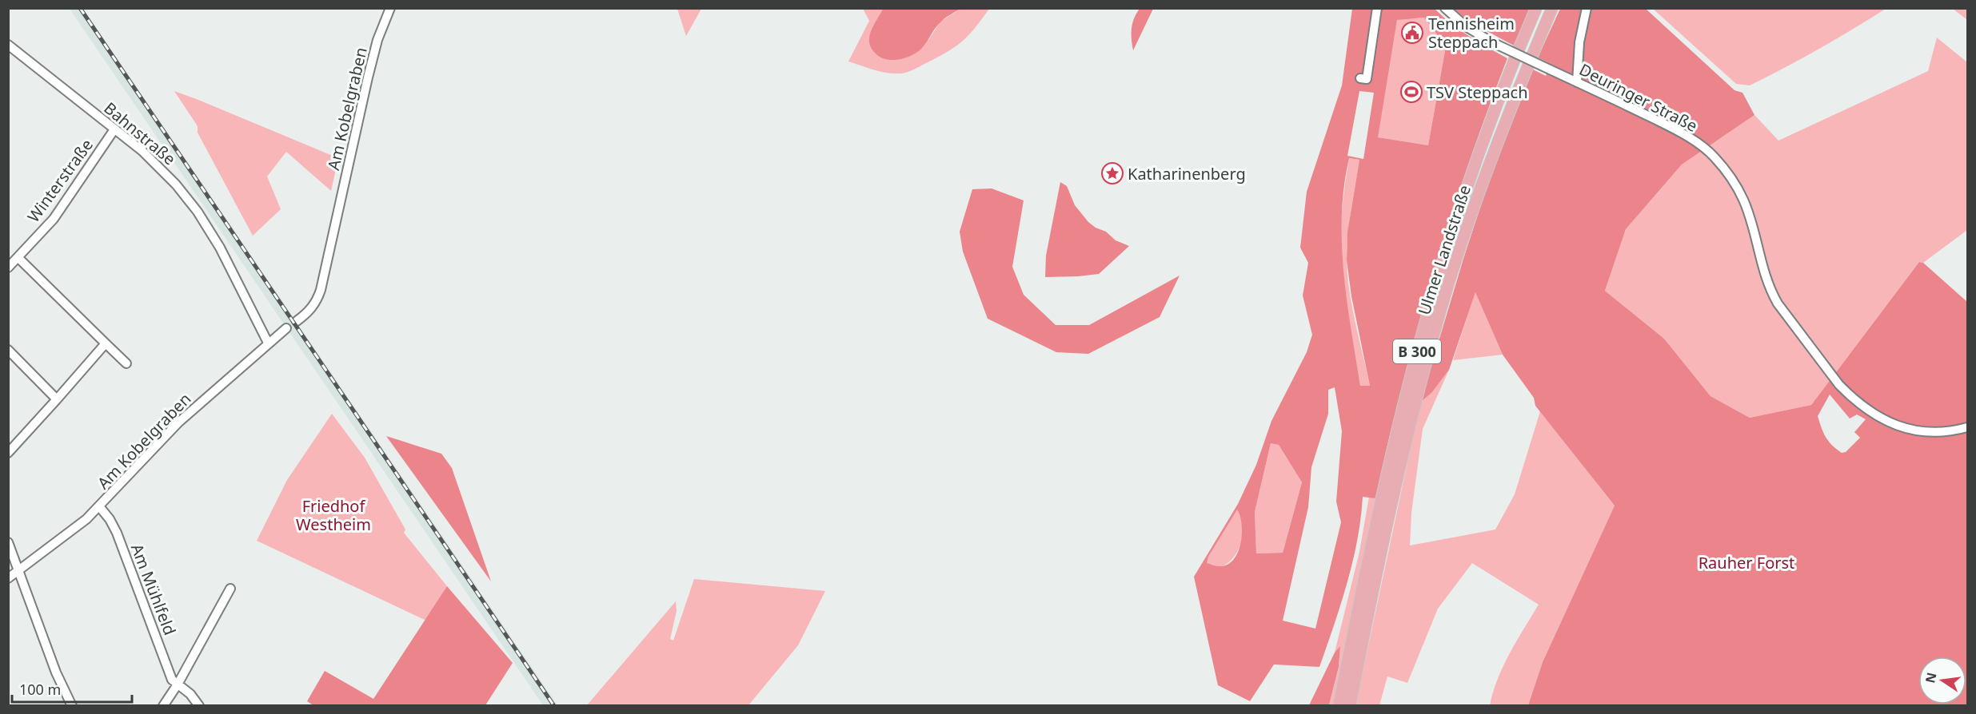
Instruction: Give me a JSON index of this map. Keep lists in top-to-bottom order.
{
  "streets": {
    "main road": ["Ulmer Landstraße", "B 300"],
    "street": [
      "Deuringer Straße",
      "Am Kobelgraben",
      "Bahnstraße",
      "Winterstraße",
      "Am Mühlfeld"
    ]
  },
  "crossings": [
    ["Am Kobelgraben", "Bahnstraße"],
    ["Am Kobelgraben", "Am Mühlfeld"],
    ["Bahnstraße", "Winterstraße"]
  ],
  "parks": ["Friedhof Westheim", "Rauher Forst"],
  "places": {
    "public building": ["Tennisheim Steppach"],
    "sports": ["TSV Steppach"],
    "place": ["Katharinenberg"]
  },
  "scale_bar": "100 m",
  "north": "left"
}
